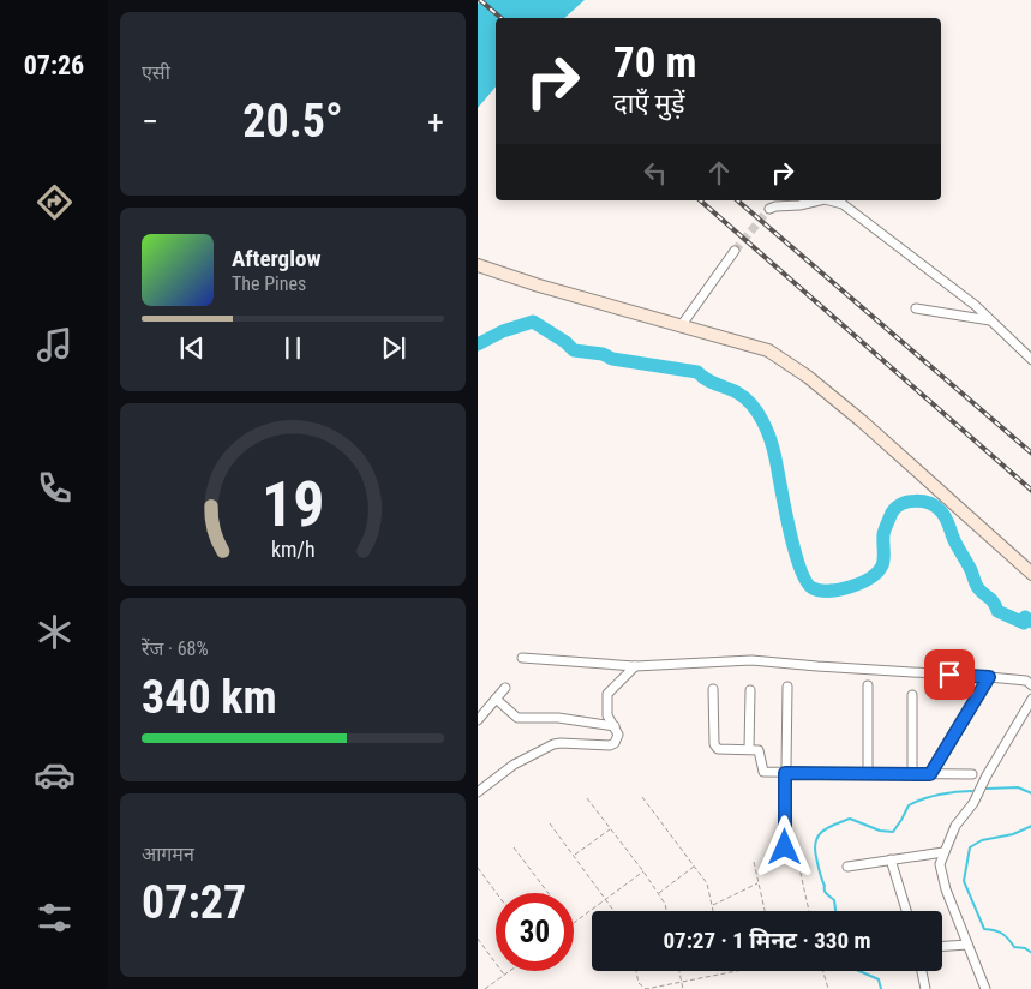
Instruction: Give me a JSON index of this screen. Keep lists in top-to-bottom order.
{
  "page": {
    "tabs": "07:26",
    "tile": [
      "एसी",
      ["रेंज · 68%", "340 km"],
      ["आगमन", "07:27"]
    ],
    "turn": ["70 m", "दाएँ मुड़ें"],
    "heat": ["−", "20.5°", "+"],
    "song": ["Afterglow", "The Pines"],
    "limit": "30",
    "trip": "07:27 · 1 मिनट · 330 m",
    "gauge": ["19", "km/h"]
  }
}
